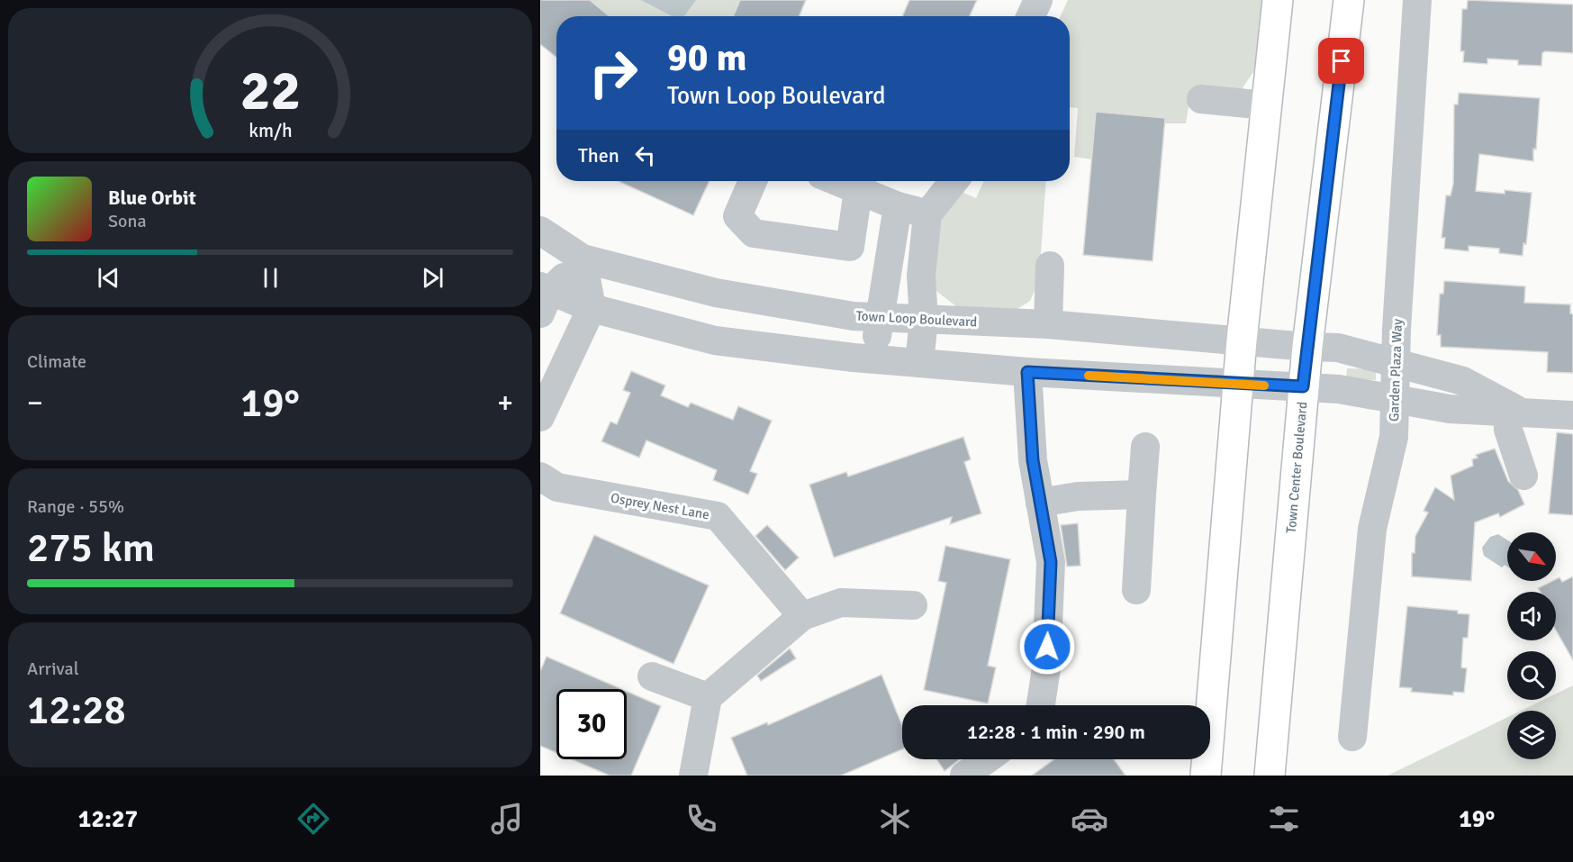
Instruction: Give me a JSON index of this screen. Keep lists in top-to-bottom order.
{
  "streets": {
    "main road": ["Town Center Boulevard"],
    "street": ["Town Loop Boulevard", "Garden Plaza Way", "Osprey Nest Lane"]
  },
  "crossings": [
    ["Town Loop Boulevard", "Garden Plaza Way"],
    ["Town Loop Boulevard", "Town Center Boulevard"]
  ],
  "north": "bottom right",
  "page": {
    "turn": ["90 m", "Town Loop Boulevard"],
    "then": "Then",
    "song": ["Blue Orbit", "Sona"],
    "tile": [
      "Climate",
      ["Range · 55%", "275 km"],
      ["Arrival", "12:28"]
    ],
    "heat": ["−", "19°", "+"],
    "limit": "30",
    "trip": "12:28 · 1 min · 290 m",
    "tabs": ["12:27", "19°"],
    "gauge": ["22", "km/h"]
  }
}
